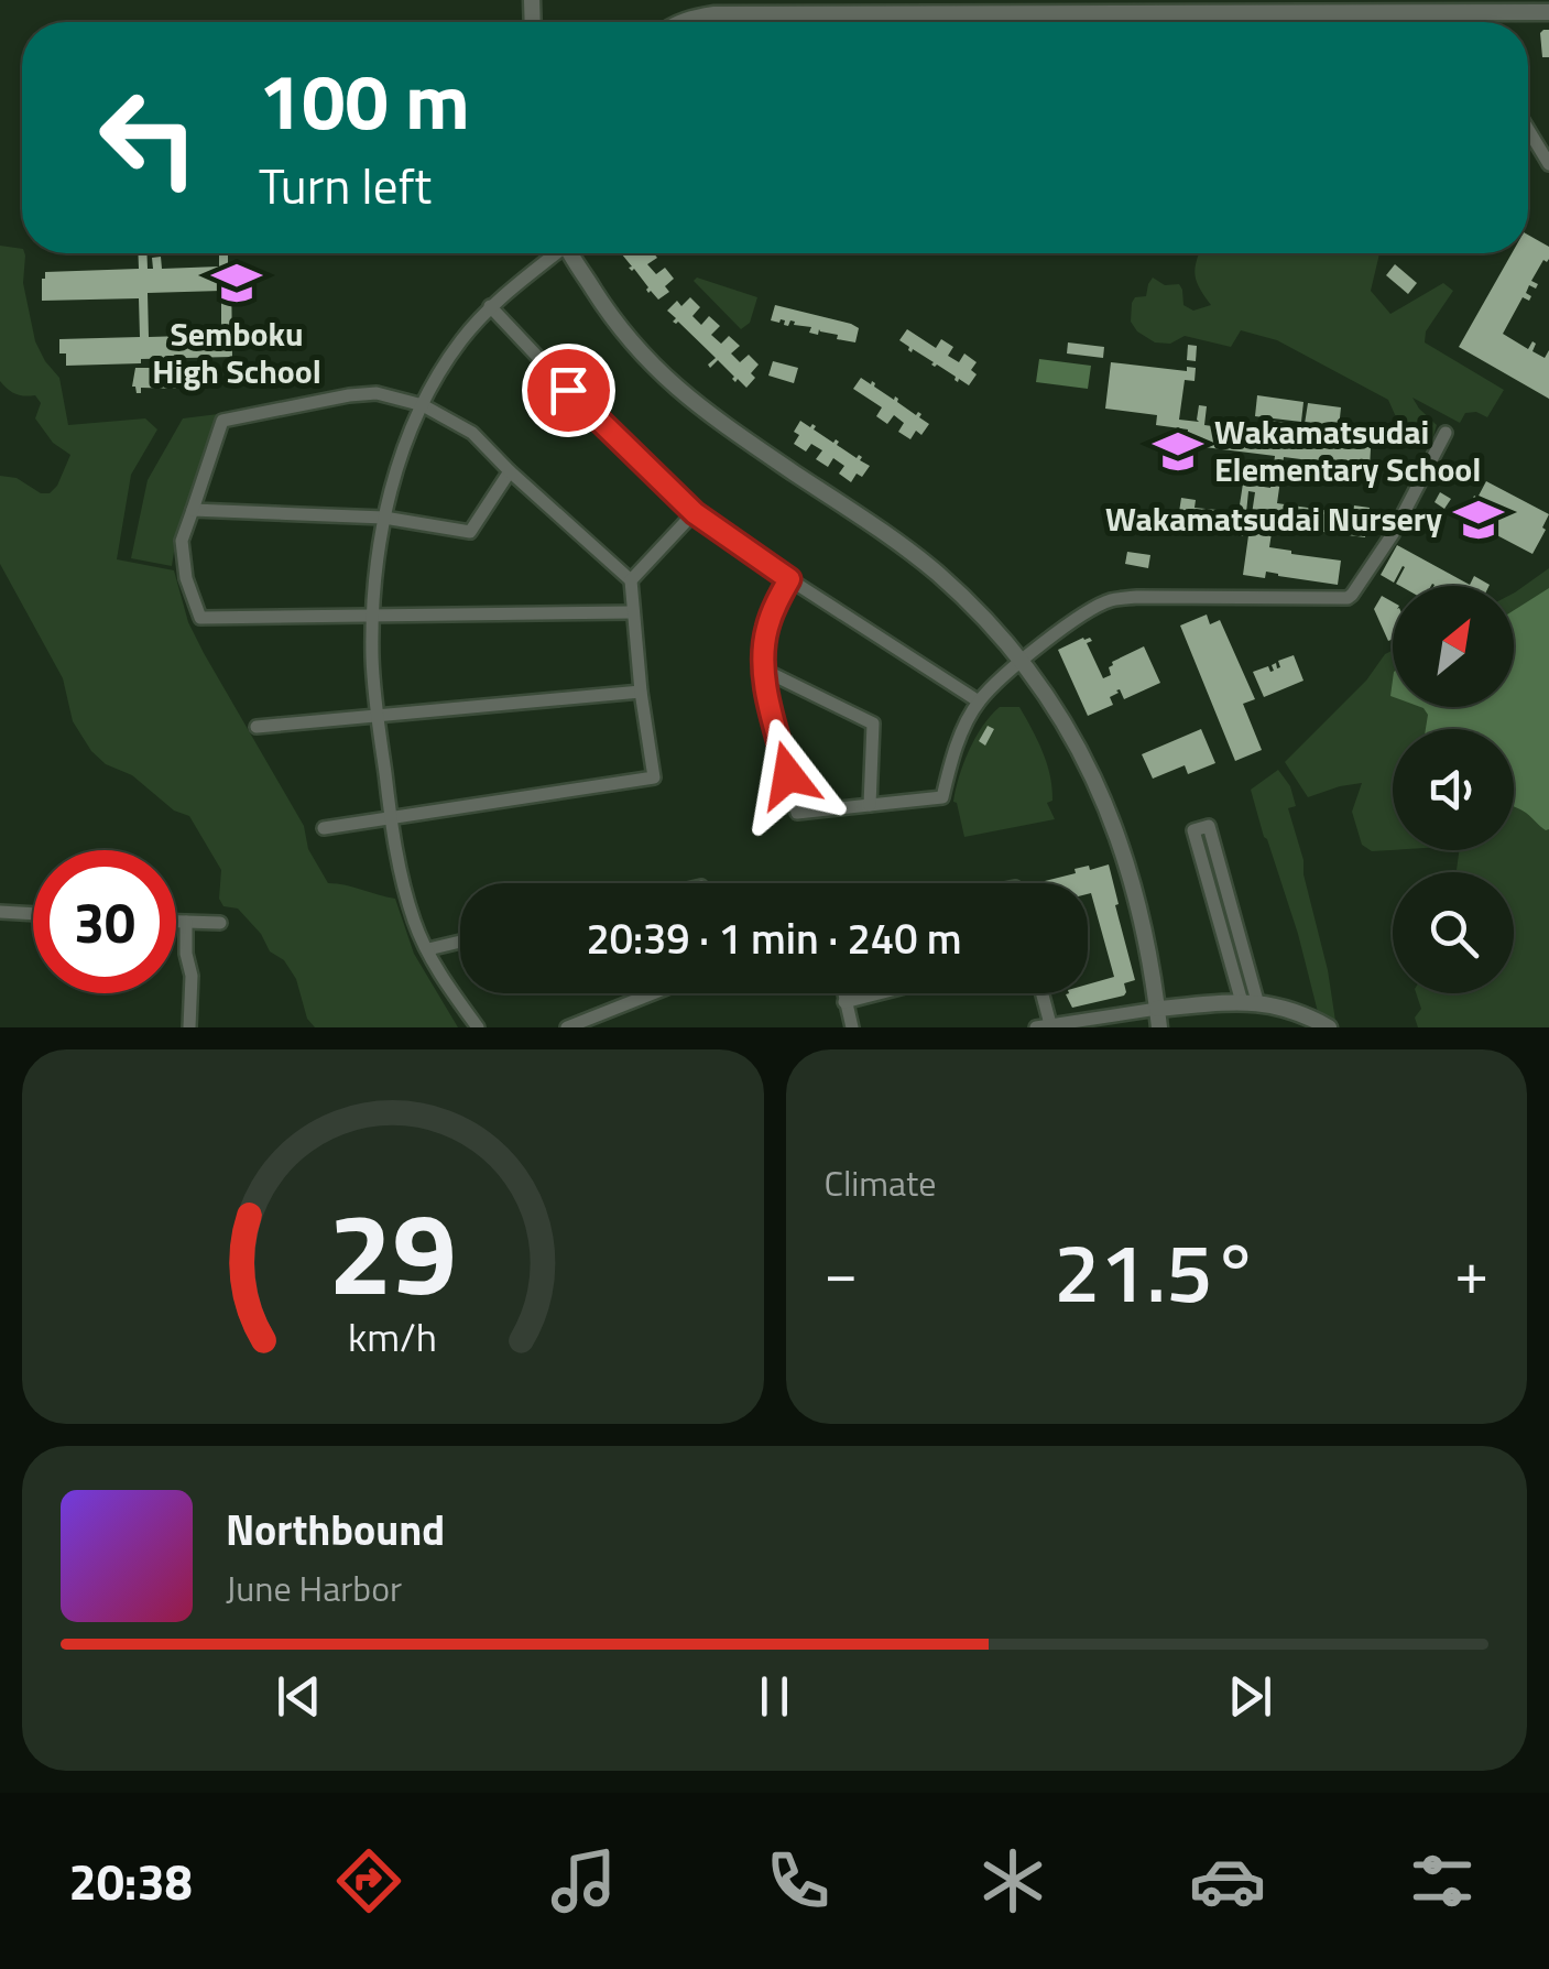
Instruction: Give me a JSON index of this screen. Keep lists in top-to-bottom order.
{
  "places": {
    "school or university": ["Semboku High School", "Wakamatsudai Elementary School", "Wakamatsudai Nursery"]
  },
  "north": "top right",
  "page": {
    "turn": ["100 m", "Turn left"],
    "limit": "30",
    "trip": "20:39 · 1 min · 240 m",
    "tile": "Climate",
    "heat": ["−", "21.5°", "+"],
    "song": ["Northbound", "June Harbor"],
    "tabs": "20:38",
    "gauge": ["29", "km/h"]
  }
}
